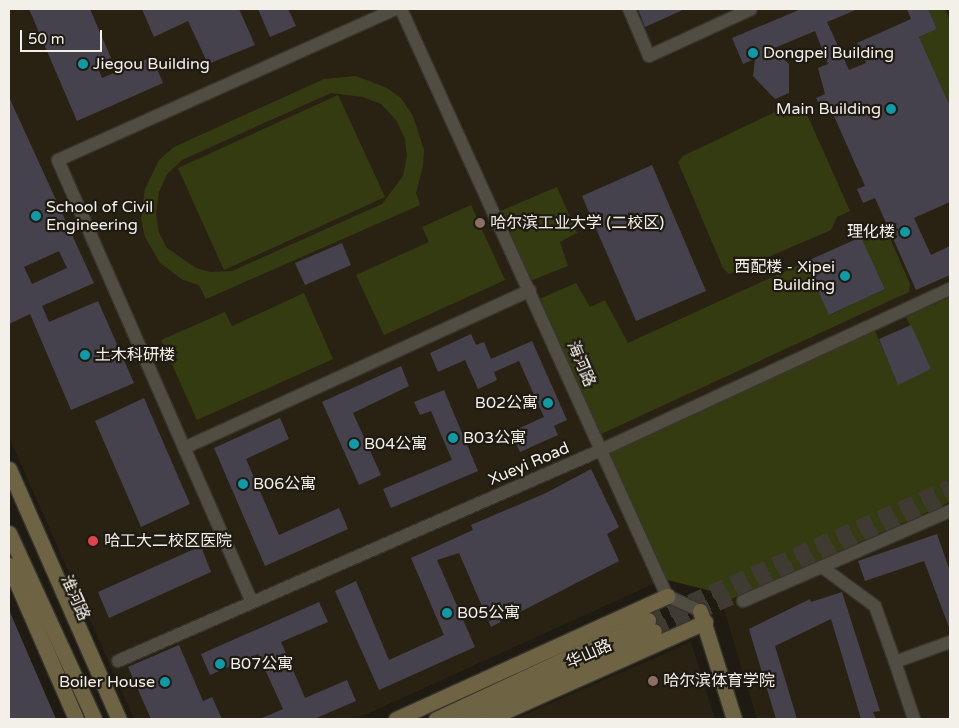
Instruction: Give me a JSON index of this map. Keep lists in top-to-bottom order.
{
  "streets": {
    "main road": ["淮河路", "华山路"],
    "street": ["海河路", "Xueyi Road"]
  },
  "crossings": [
    ["海河路", "Xueyi Road"]
  ],
  "places": [
    "Dongpei Building",
    "Jiegou Building",
    "Main Building",
    "School of Civil Engineering",
    "哈尔滨工业大学 (二校区)",
    "理化楼",
    "西配楼 - Xipei Building",
    "土木科研楼",
    "B02公寓",
    "B03公寓",
    "B04公寓",
    "B06公寓",
    "哈工大二校区医院",
    "B05公寓",
    "B07公寓",
    "哈尔滨体育学院",
    "Boiler House"
  ],
  "scale_bar": "50 m"
}
